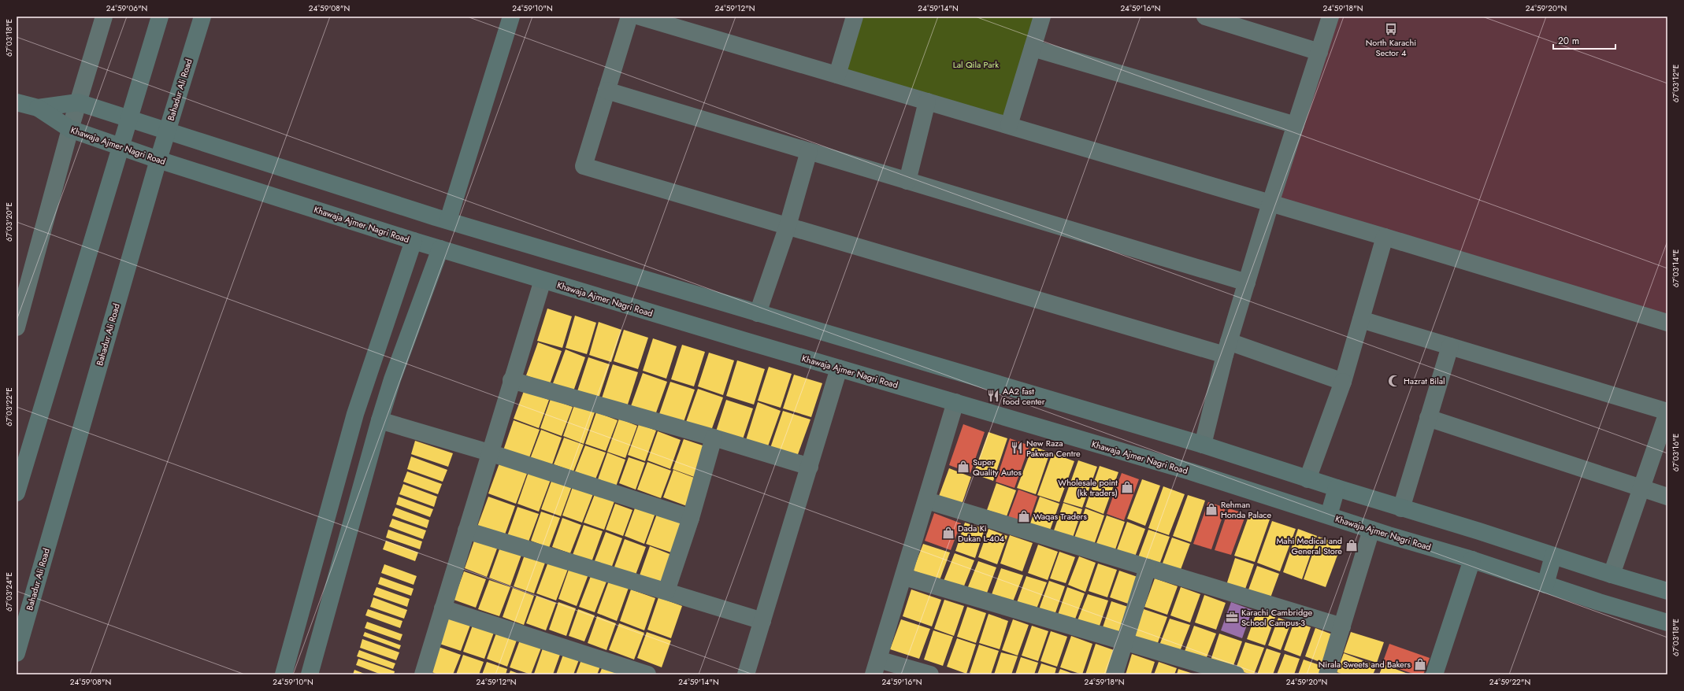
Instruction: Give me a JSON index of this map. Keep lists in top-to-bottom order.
{
  "streets": {
    "street": ["Bahadur Ali Road", "Khawaja Ajmer Nagri Road"]
  },
  "crossings": [
    ["Bahadur Ali Road", "Khawaja Ajmer Nagri Road"]
  ],
  "parks": ["Lal Qila Park"],
  "places": {
    "bus stop": ["North Karachi Sector 4"],
    "mosque": ["Hazrat Bilal"],
    "restaurant": ["AA2 fast food center", "New Raza Pakwan Centre"],
    "shop": [
      "Super Quality Autos",
      "Wholesale point (kk traders)",
      "Rehman Honda Palace",
      "Waqas Traders",
      "Dada Ki Dukan L-404",
      "Mahi Medical and General Store",
      "Nirala Sweets and Bakers"
    ],
    "office": ["Karachi Cambridge School Campus-3"]
  },
  "scale_bar": "20 m",
  "coordinates": [
    "24°59'06\"N",
    "24°59'08\"N",
    "24°59'10\"N",
    "24°59'12\"N",
    "24°59'14\"N",
    "24°59'16\"N",
    "24°59'18\"N",
    "24°59'20\"N",
    "67°03'18\"E",
    "67°03'12\"E",
    "67°03'20\"E",
    "67°03'14\"E",
    "67°03'22\"E",
    "67°03'16\"E",
    "67°03'24\"E",
    "24°59'22\"N"
  ]
}
